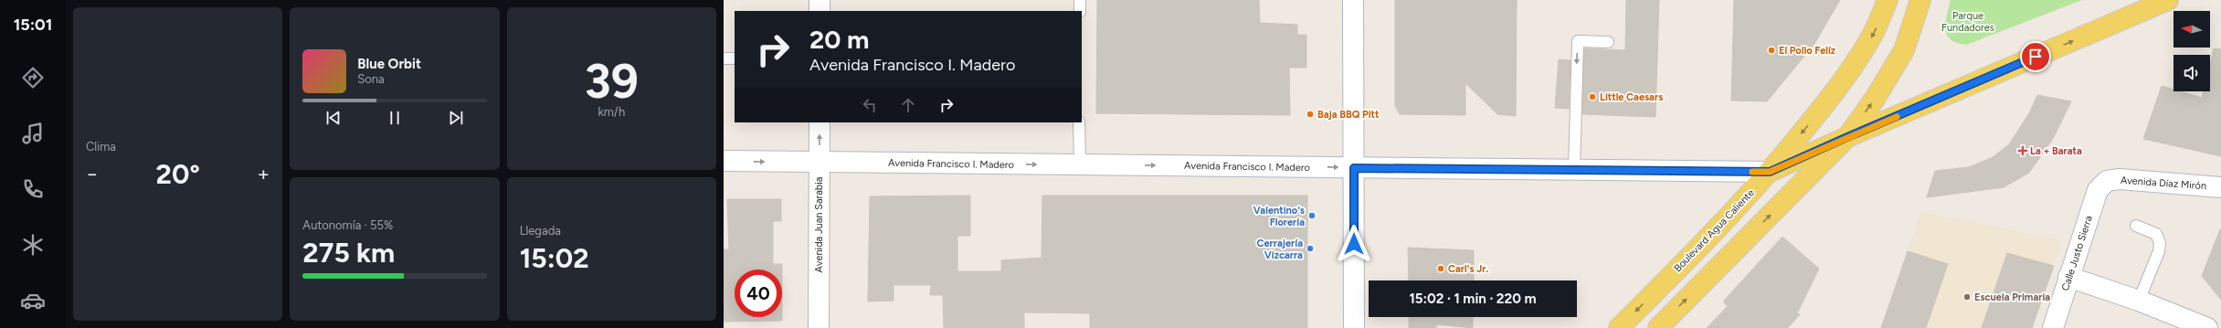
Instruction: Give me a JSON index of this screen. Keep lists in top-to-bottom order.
{
  "streets": {
    "main road": ["Boulevard Agua Caliente"],
    "street": [
      "Avenida Francisco I. Madero",
      "Avenida Díaz Mirón",
      "Avenida Juan Sarabia",
      "Calle Justo Sierra"
    ]
  },
  "crossings": [
    ["Avenida Francisco I. Madero", "Avenida Juan Sarabia"],
    ["Avenida Francisco I. Madero", "Boulevard Agua Caliente"],
    ["Avenida Díaz Mirón", "Calle Justo Sierra"]
  ],
  "one_way": ["Avenida Francisco I. Madero"],
  "parks": ["Parque Fundadores"],
  "places": {
    "other": [
      "El Pollo Felíz",
      "Little Caesars",
      "Baja BBQ Pitt",
      "Valentino's Florería",
      "Cerrajería Vizcarra",
      "Carl's Jr.",
      "Escuela Primaria"
    ],
    "health": ["La + Barata"]
  },
  "north": "left",
  "page": {
    "tabs": "15:01",
    "tile": [
      "Clima",
      ["39", "km/h"],
      ["Autonomía · 55%", "275 km"],
      ["Llegada", "15:02"]
    ],
    "turn": ["20 m", "Avenida Francisco I. Madero"],
    "song": ["Blue Orbit", "Sona"],
    "heat": ["−", "20°", "+"],
    "limit": "40",
    "trip": "15:02 · 1 min · 220 m"
  }
}
